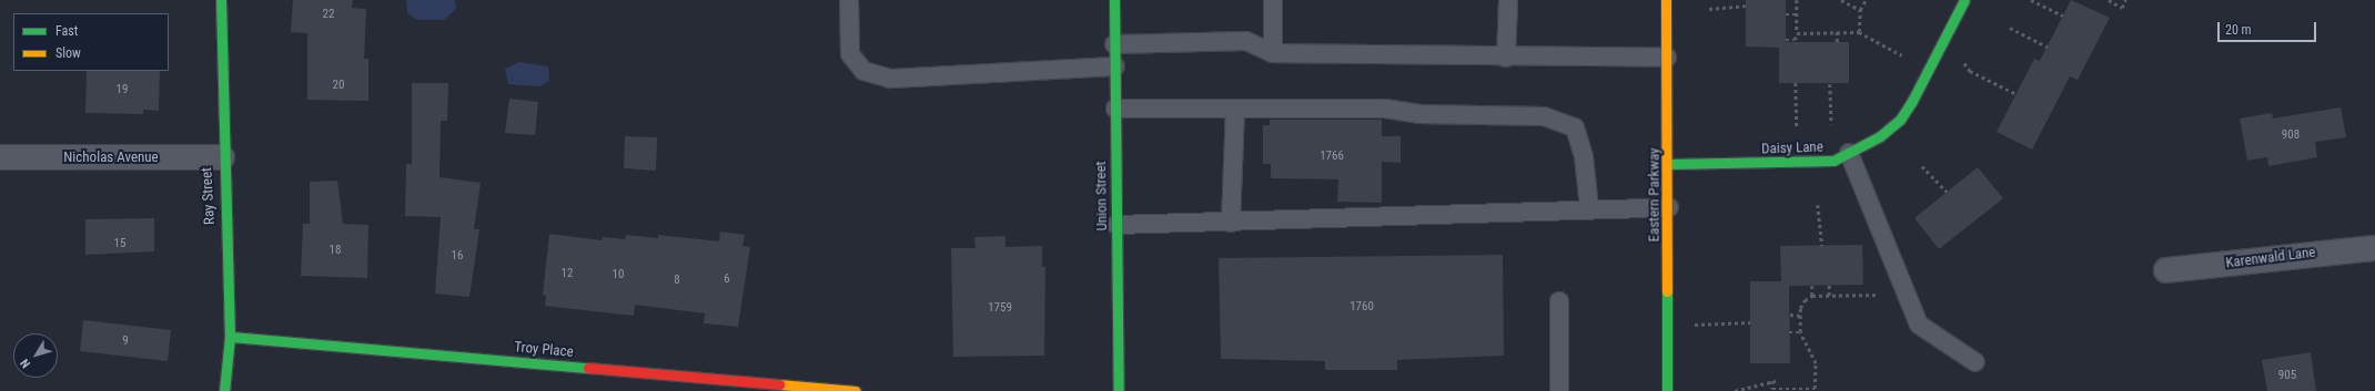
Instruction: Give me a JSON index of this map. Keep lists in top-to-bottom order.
{
  "streets": {
    "street": [
      "Daisy Lane",
      "Nicholas Avenue",
      "Eastern Parkway",
      "Ray Street",
      "Union Street",
      "Karenwald Lane",
      "Troy Place"
    ]
  },
  "crossings": [
    ["Daisy Lane", "Eastern Parkway"],
    ["Nicholas Avenue", "Ray Street"],
    ["Ray Street", "Troy Place"]
  ],
  "house_numbers": [
    "22",
    "20",
    "19",
    "908",
    "1766",
    "15",
    "18",
    "16",
    "12",
    "10",
    "6",
    "8",
    "1760",
    "1759",
    "9",
    "905"
  ],
  "legend": ["Fast", "Slow"],
  "scale_bar": "20 m",
  "north": "bottom left"
}
